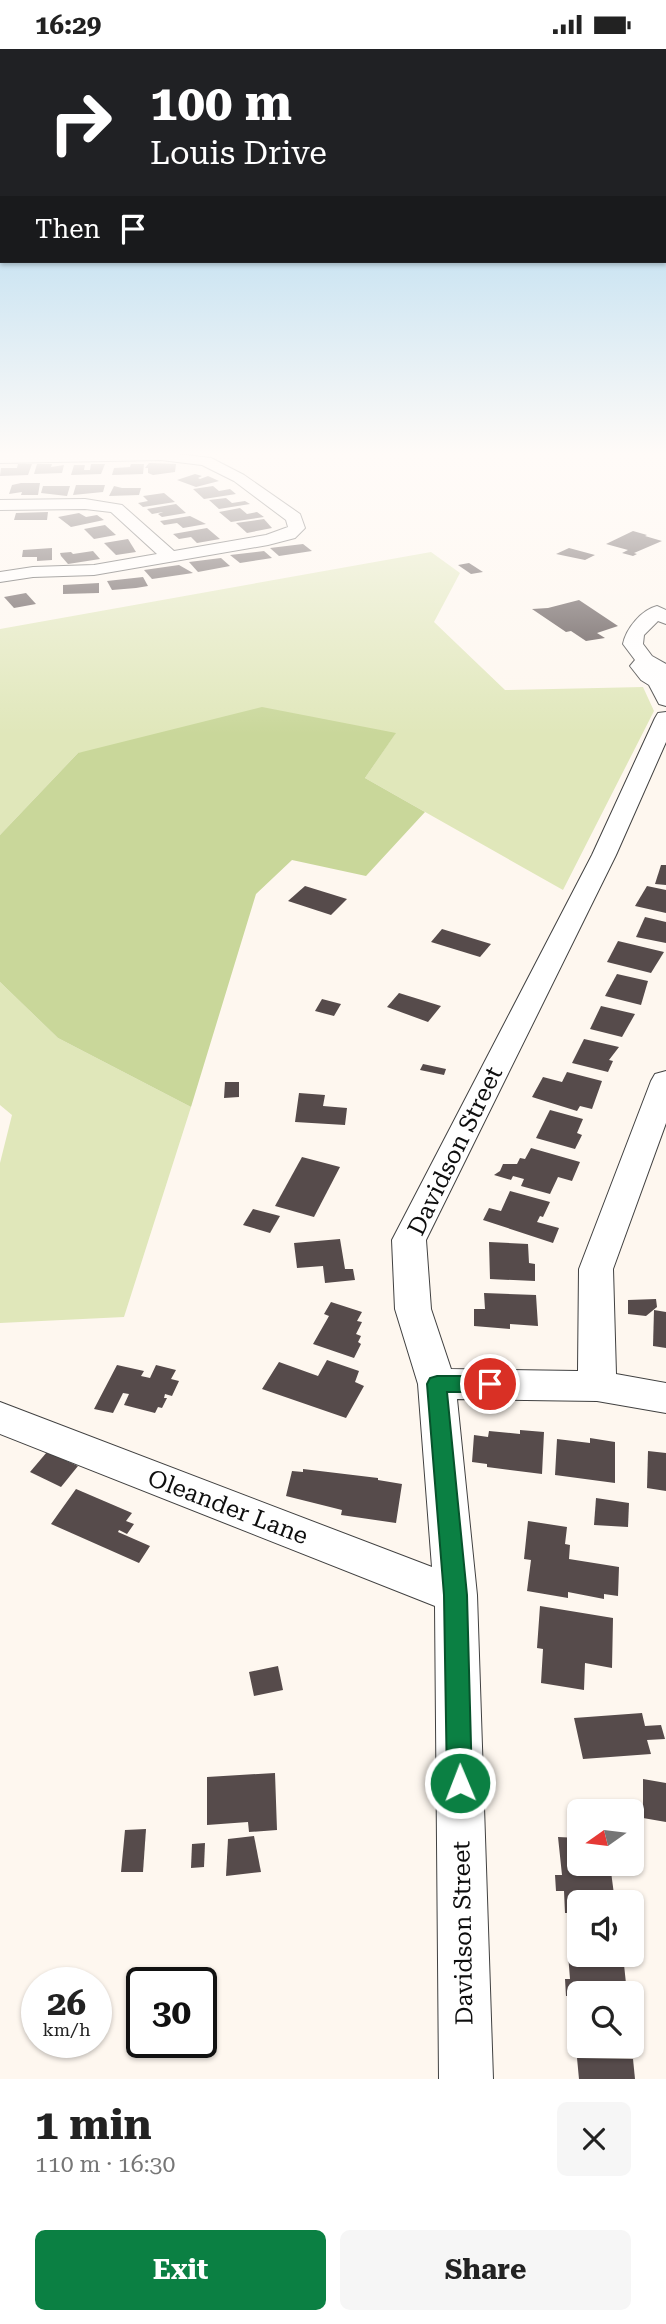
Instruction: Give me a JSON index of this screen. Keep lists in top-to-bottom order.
{
  "streets": {
    "street": ["Davidson Street", "Oleander Lane"]
  },
  "crossings": [
    ["Davidson Street", "Oleander Lane"]
  ],
  "north": "left",
  "page": {
    "status": "16:29",
    "turn": ["100 m", "Louis Drive"],
    "then": "Then",
    "speed": "26 km/h",
    "limit": "30",
    "heading": ["1 min", "110 m · 16:30"],
    "buttons": ["Exit", "Share"]
  }
}
